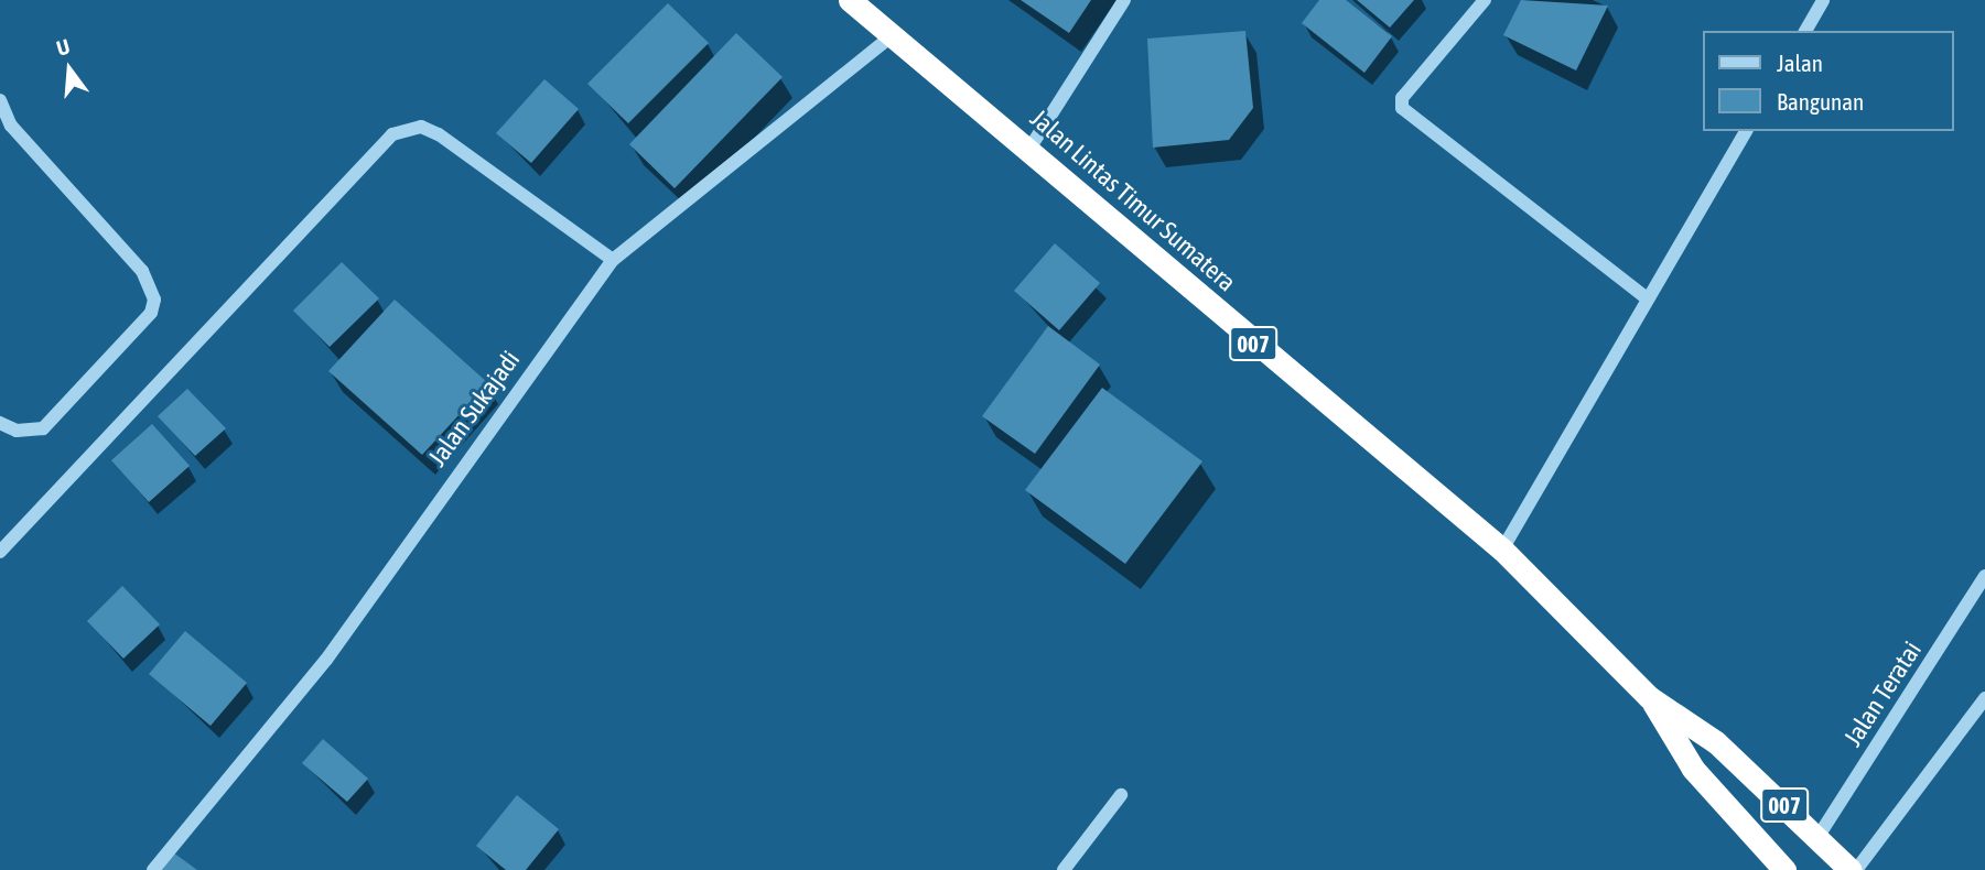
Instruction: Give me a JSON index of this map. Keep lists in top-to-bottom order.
{
  "streets": {
    "highway": ["Jalan Lintas Timur Sumatera", "007"],
    "street": ["Jalan Sukajadi", "Jalan Teratai"]
  },
  "crossings": [
    ["Jalan Lintas Timur Sumatera", "007"],
    ["Jalan Lintas Timur Sumatera", "Jalan Sukajadi"],
    ["007", "Jalan Teratai"]
  ],
  "legend": ["Jalan", "Bangunan"],
  "north": "top"
}
